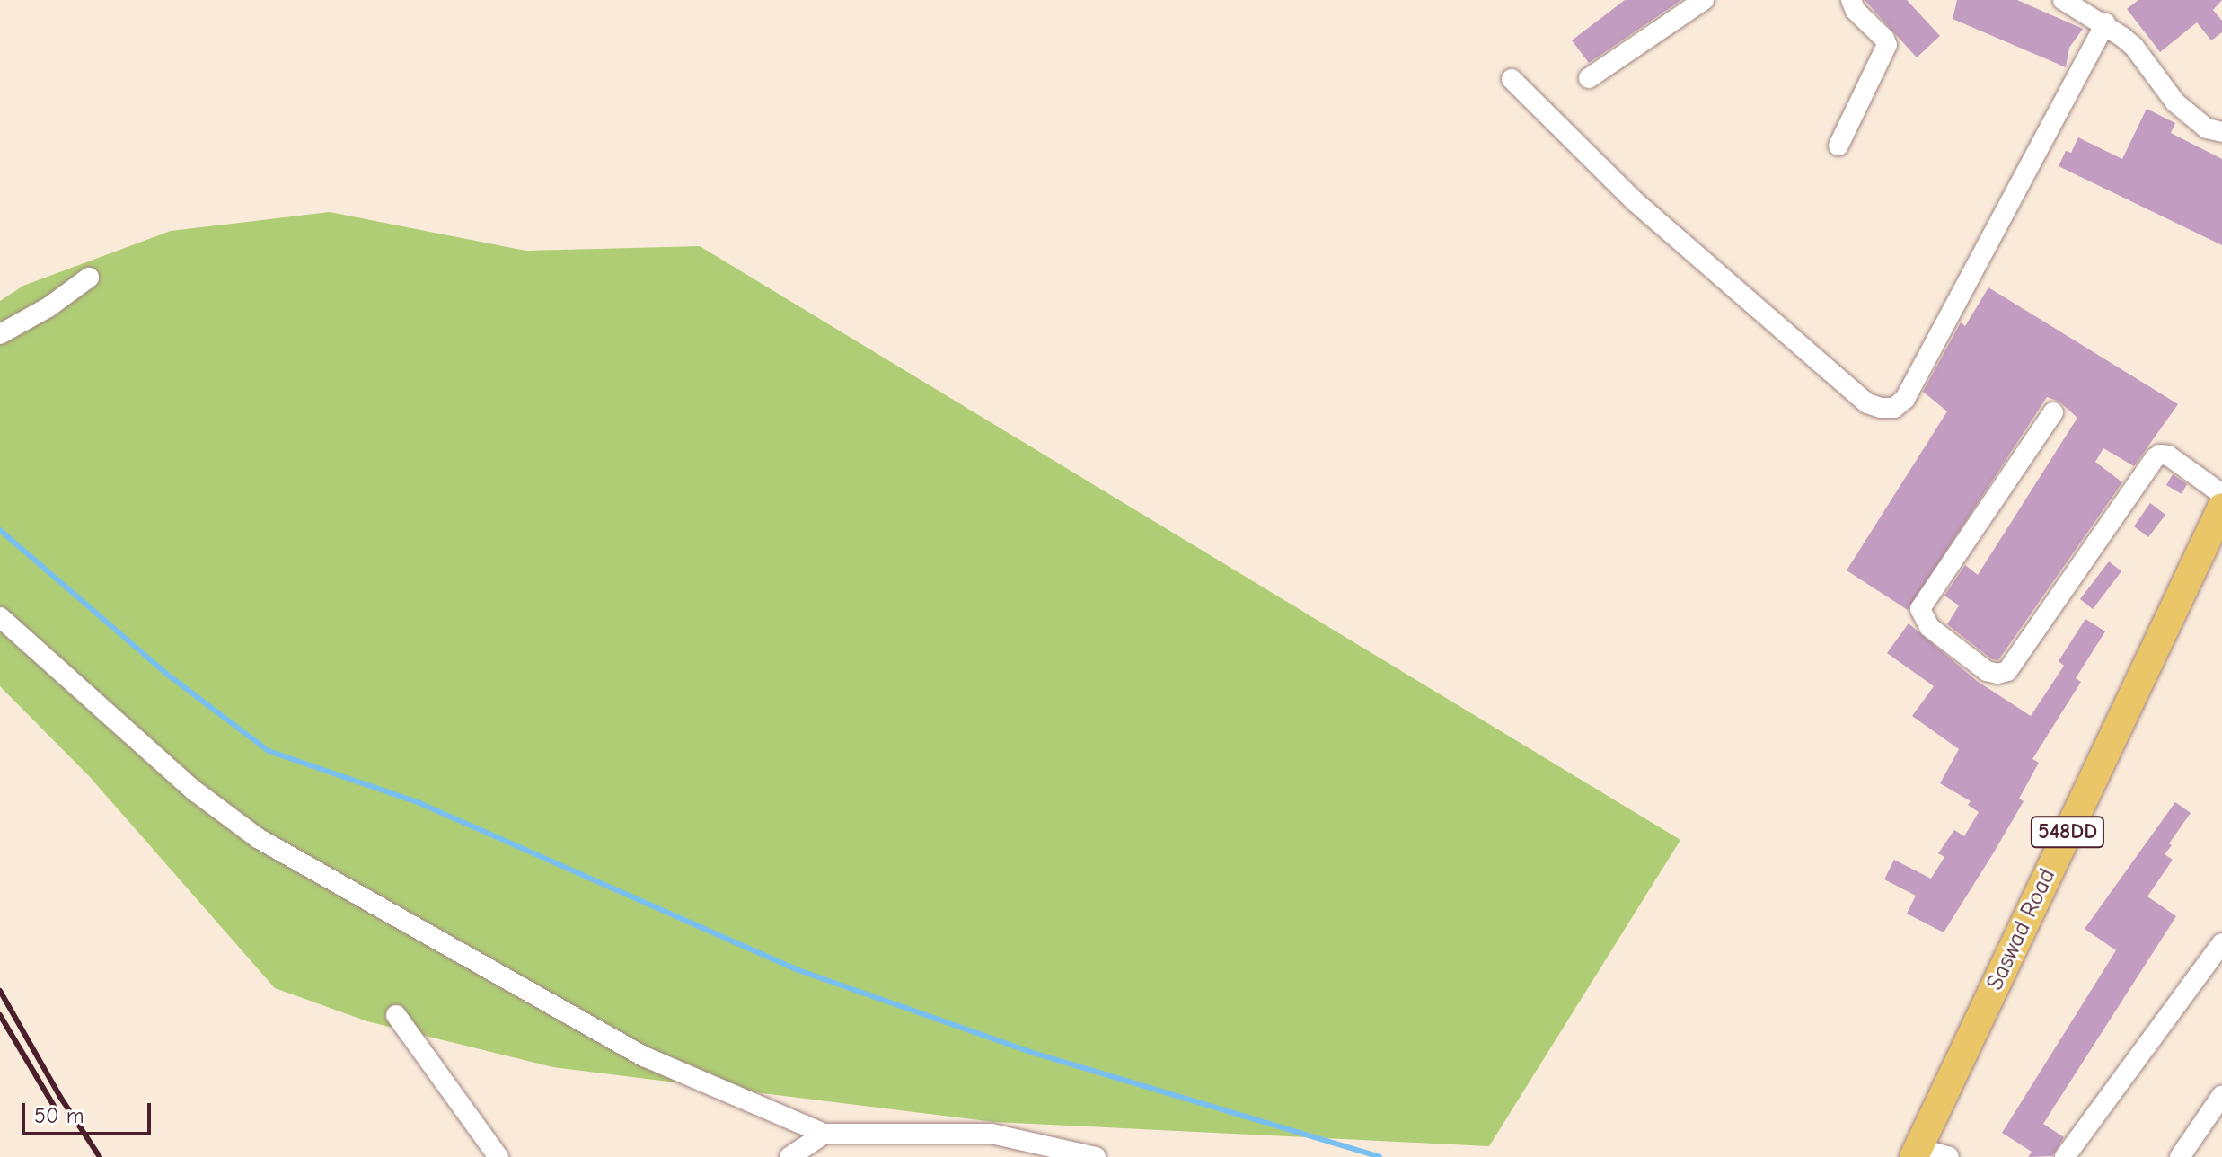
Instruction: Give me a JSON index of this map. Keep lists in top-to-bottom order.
{
  "streets": {
    "highway": ["548DD", "Saswad Road"]
  },
  "scale_bar": "50 m"
}
